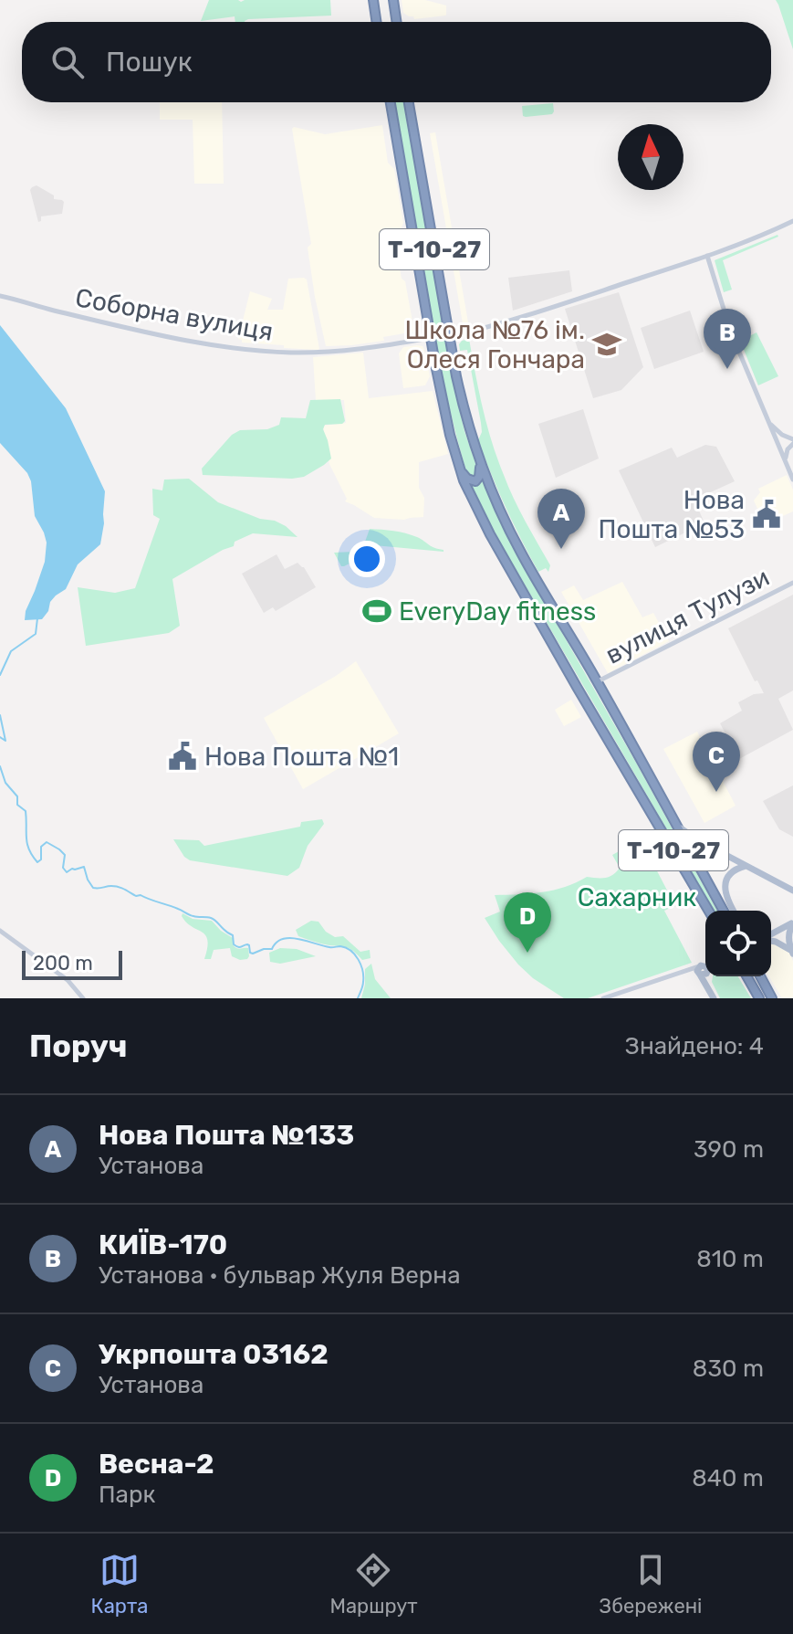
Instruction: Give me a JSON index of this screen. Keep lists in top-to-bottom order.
{
  "streets": {
    "highway": ["Т-10-27"],
    "main road": ["Соборна вулиця", "вулиця Тулузи"]
  },
  "crossings": [
    ["Т-10-27", "Соборна вулиця"],
    ["Т-10-27", "вулиця Тулузи"]
  ],
  "parks": ["Сахарник"],
  "places": {
    "school or university": ["Школа №76 ім. Олеся Гончара"],
    "public building": ["Нова Пошта №53", "Нова Пошта №1"],
    "sports": ["EveryDay fitness"]
  },
  "scale_bar": "200 m",
  "north": "top",
  "page": {
    "search": "Пошук",
    "pins": [
      "B",
      "A",
      "C",
      "D"
    ],
    "scale": "200 m",
    "heading": ["Поруч", "Знайдено: 4"],
    "list": [
      {
        "mark": "A",
        "name": "Нова Пошта №133",
        "note": "Установа",
        "value": "390 m"
      },
      {
        "mark": "B",
        "name": "КИЇВ-170",
        "note": "Установа · бульвар Жуля Верна",
        "value": "810 m"
      },
      {
        "mark": "C",
        "name": "Укрпошта 03162",
        "note": "Установа",
        "value": "830 m"
      },
      {
        "mark": "D",
        "name": "Весна-2",
        "note": "Парк",
        "value": "840 m"
      }
    ],
    "nav": ["Карта", "Маршрут", "Збережені"]
  }
}
